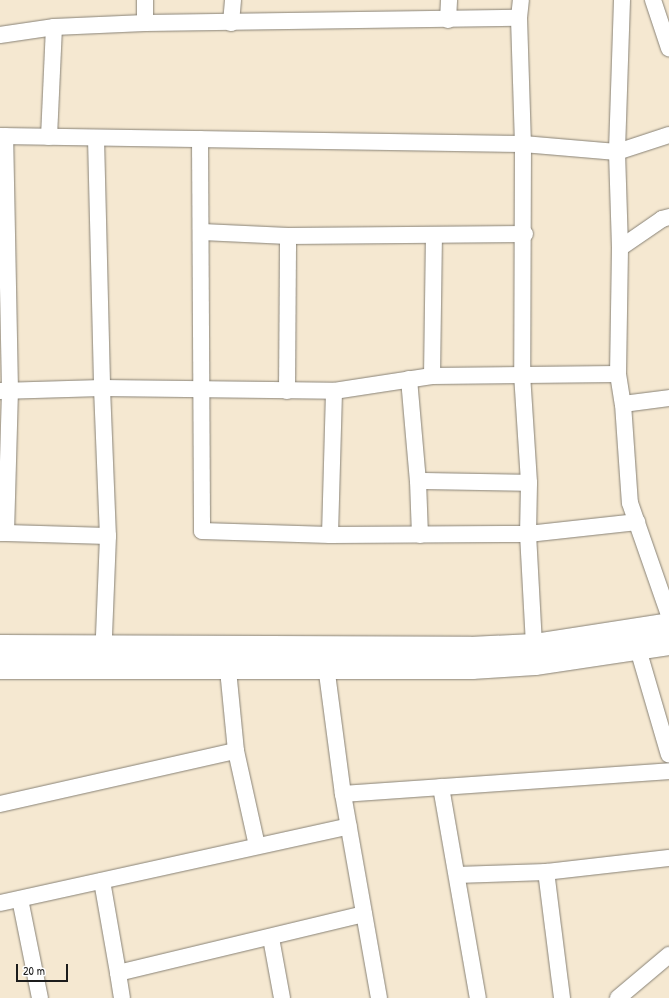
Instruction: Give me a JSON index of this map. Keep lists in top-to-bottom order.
{
  "scale_bar": "20 m"
}
